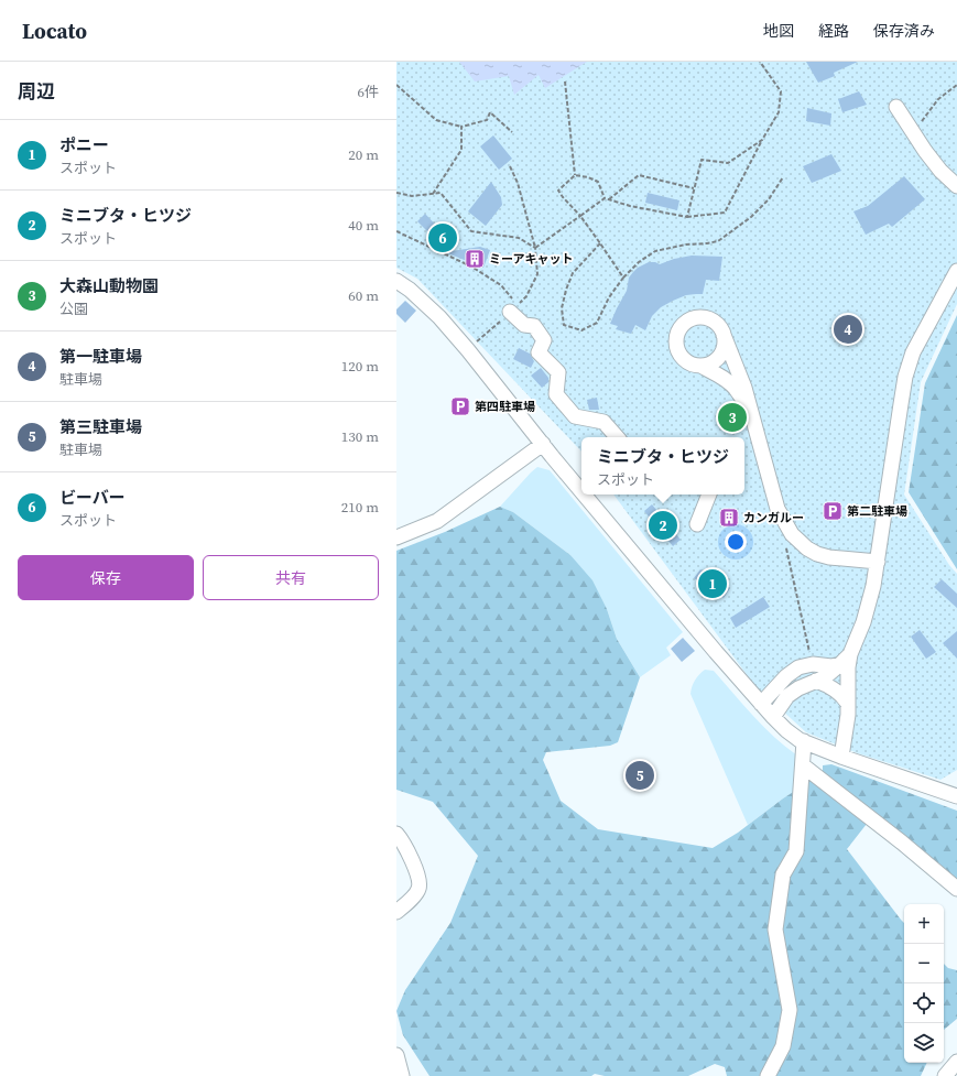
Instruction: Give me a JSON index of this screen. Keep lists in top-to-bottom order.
{
  "places": {
    "building": ["ミーアキャット", "カンガルー"],
    "parking": ["第四駐車場", "第二駐車場"]
  },
  "page": {
    "header": "Locato",
    "nav": ["地図", "経路", "保存済み"],
    "heading": ["周辺", "6件"],
    "list": [
      {
        "mark": "1",
        "name": "ポニー",
        "note": "スポット",
        "value": "20 m"
      },
      {
        "mark": "2",
        "name": "ミニブタ・ヒツジ",
        "note": "スポット",
        "value": "40 m"
      },
      {
        "mark": "3",
        "name": "大森山動物園",
        "note": "公園",
        "value": "60 m"
      },
      {
        "mark": "4",
        "name": "第一駐車場",
        "note": "駐車場",
        "value": "120 m"
      },
      {
        "mark": "5",
        "name": "第三駐車場",
        "note": "駐車場",
        "value": "130 m"
      },
      {
        "mark": "6",
        "name": "ビーバー",
        "note": "スポット",
        "value": "210 m"
      }
    ],
    "pins": [
      "6",
      "4",
      "3",
      "2",
      "1",
      "5"
    ],
    "popup": ["ミニブタ・ヒツジ", "スポット"],
    "buttons": ["保存", "共有"],
    "map_buttons": ["+", "−"]
  }
}
